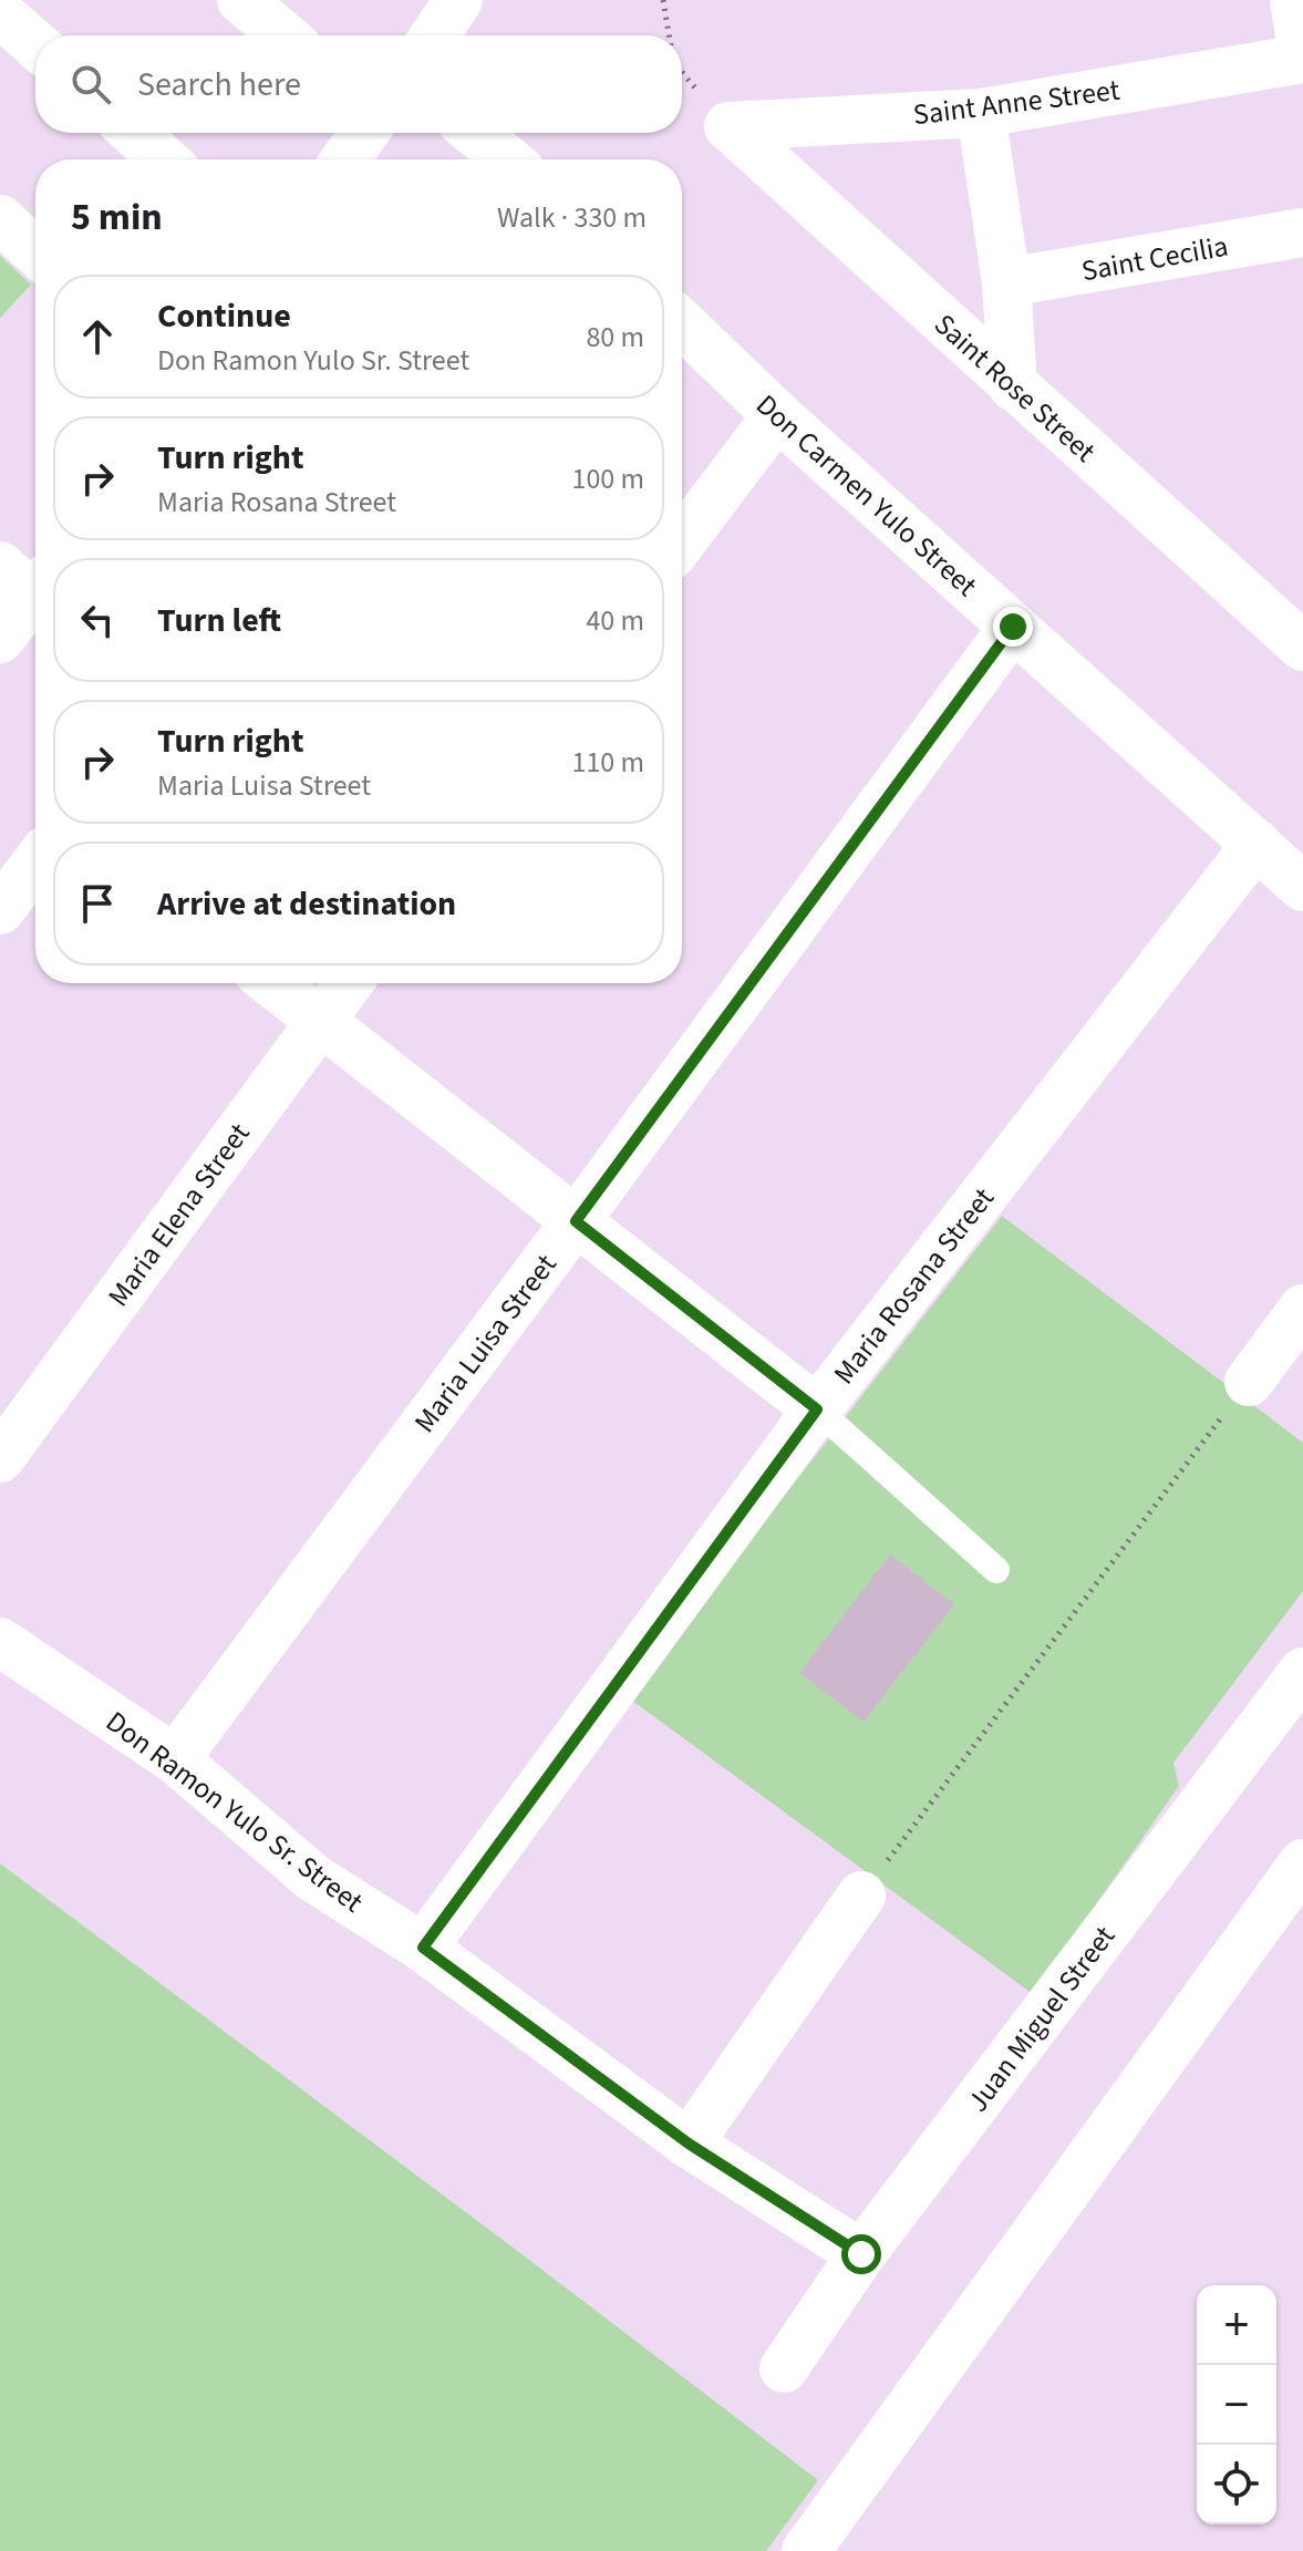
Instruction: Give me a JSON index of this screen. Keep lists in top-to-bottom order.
{
  "streets": {
    "street": [
      "Saint Anne Street",
      "Saint Cecilia",
      "Saint Rose Street",
      "Don Carmen Yulo Street",
      "Maria Elena Street",
      "Maria Rosana Street",
      "Maria Luisa Street",
      "Don Ramon Yulo Sr. Street",
      "Juan Miguel Street"
    ]
  },
  "crossings": [
    ["Saint Anne Street", "Saint Rose Street"],
    ["Don Carmen Yulo Street", "Maria Rosana Street"],
    ["Don Carmen Yulo Street", "Maria Luisa Street"],
    ["Maria Rosana Street", "Don Ramon Yulo Sr. Street"],
    ["Maria Luisa Street", "Don Ramon Yulo Sr. Street"],
    ["Don Ramon Yulo Sr. Street", "Juan Miguel Street"]
  ],
  "page": {
    "search": "Search here",
    "heading": ["5 min", "Walk · 330 m"],
    "list": [
      ["Continue", "Don Ramon Yulo Sr. Street", "80 m"],
      ["Turn right", "Maria Rosana Street", "100 m"],
      ["Turn left", "40 m"],
      ["Turn right", "Maria Luisa Street", "110 m"],
      "Arrive at destination"
    ],
    "map_buttons": ["+", "−"]
  }
}
